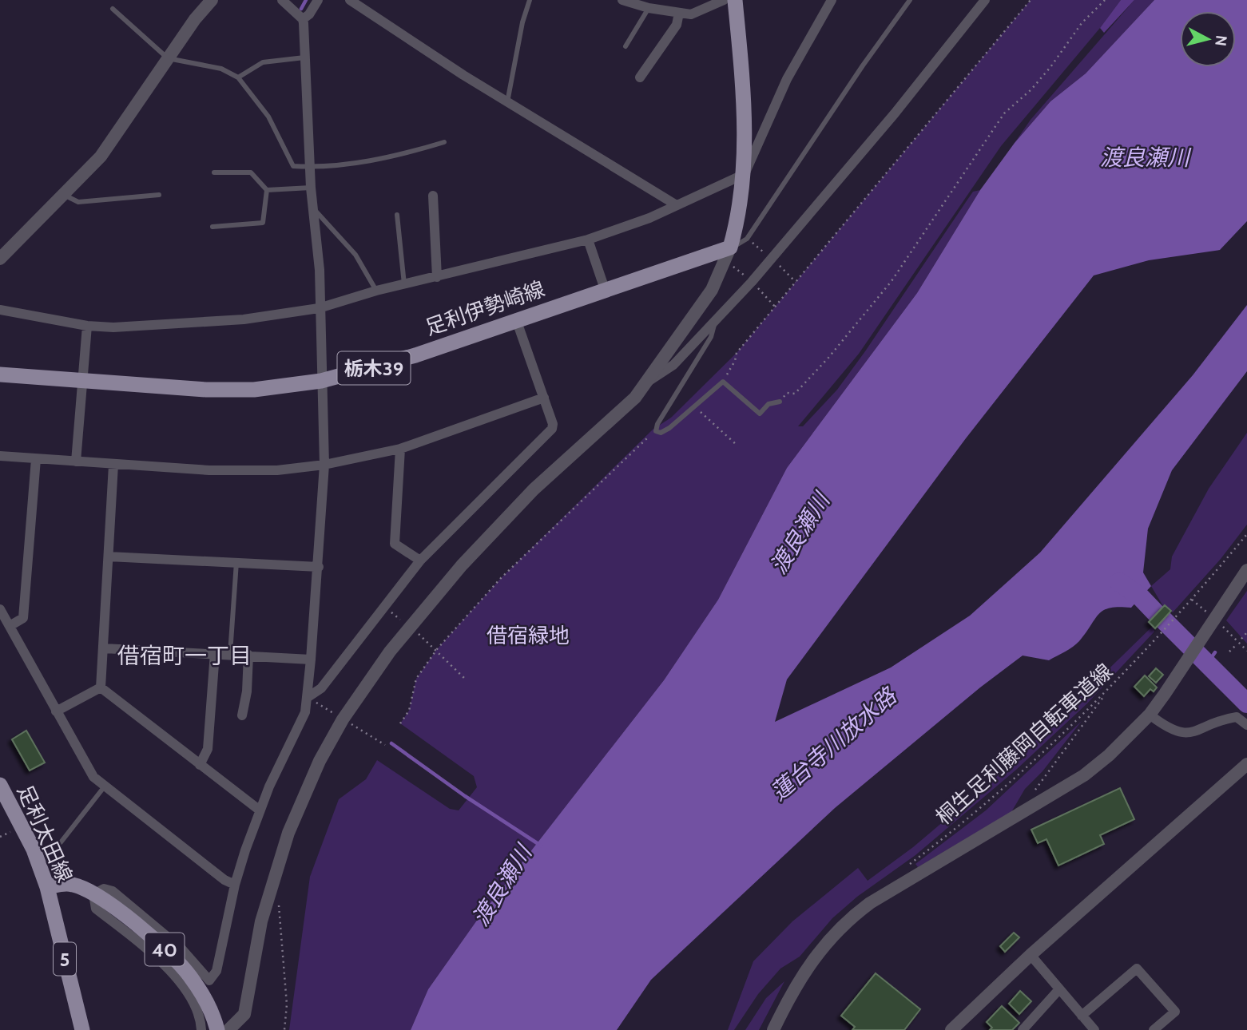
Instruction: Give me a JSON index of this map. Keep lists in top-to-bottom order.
{
  "streets": {
    "main road": [
      "足利伊勢崎線",
      "栃木39",
      "足利太田線",
      "40",
      "5"
    ],
    "path": ["桐生足利藤岡自転車道線"]
  },
  "crossings": [
    ["足利太田線", "40"]
  ],
  "districts": ["借宿町一丁目"],
  "water": ["渡良瀬川", "蓮台寺川放水路"],
  "parks": ["借宿緑地"],
  "north": "right"
}
